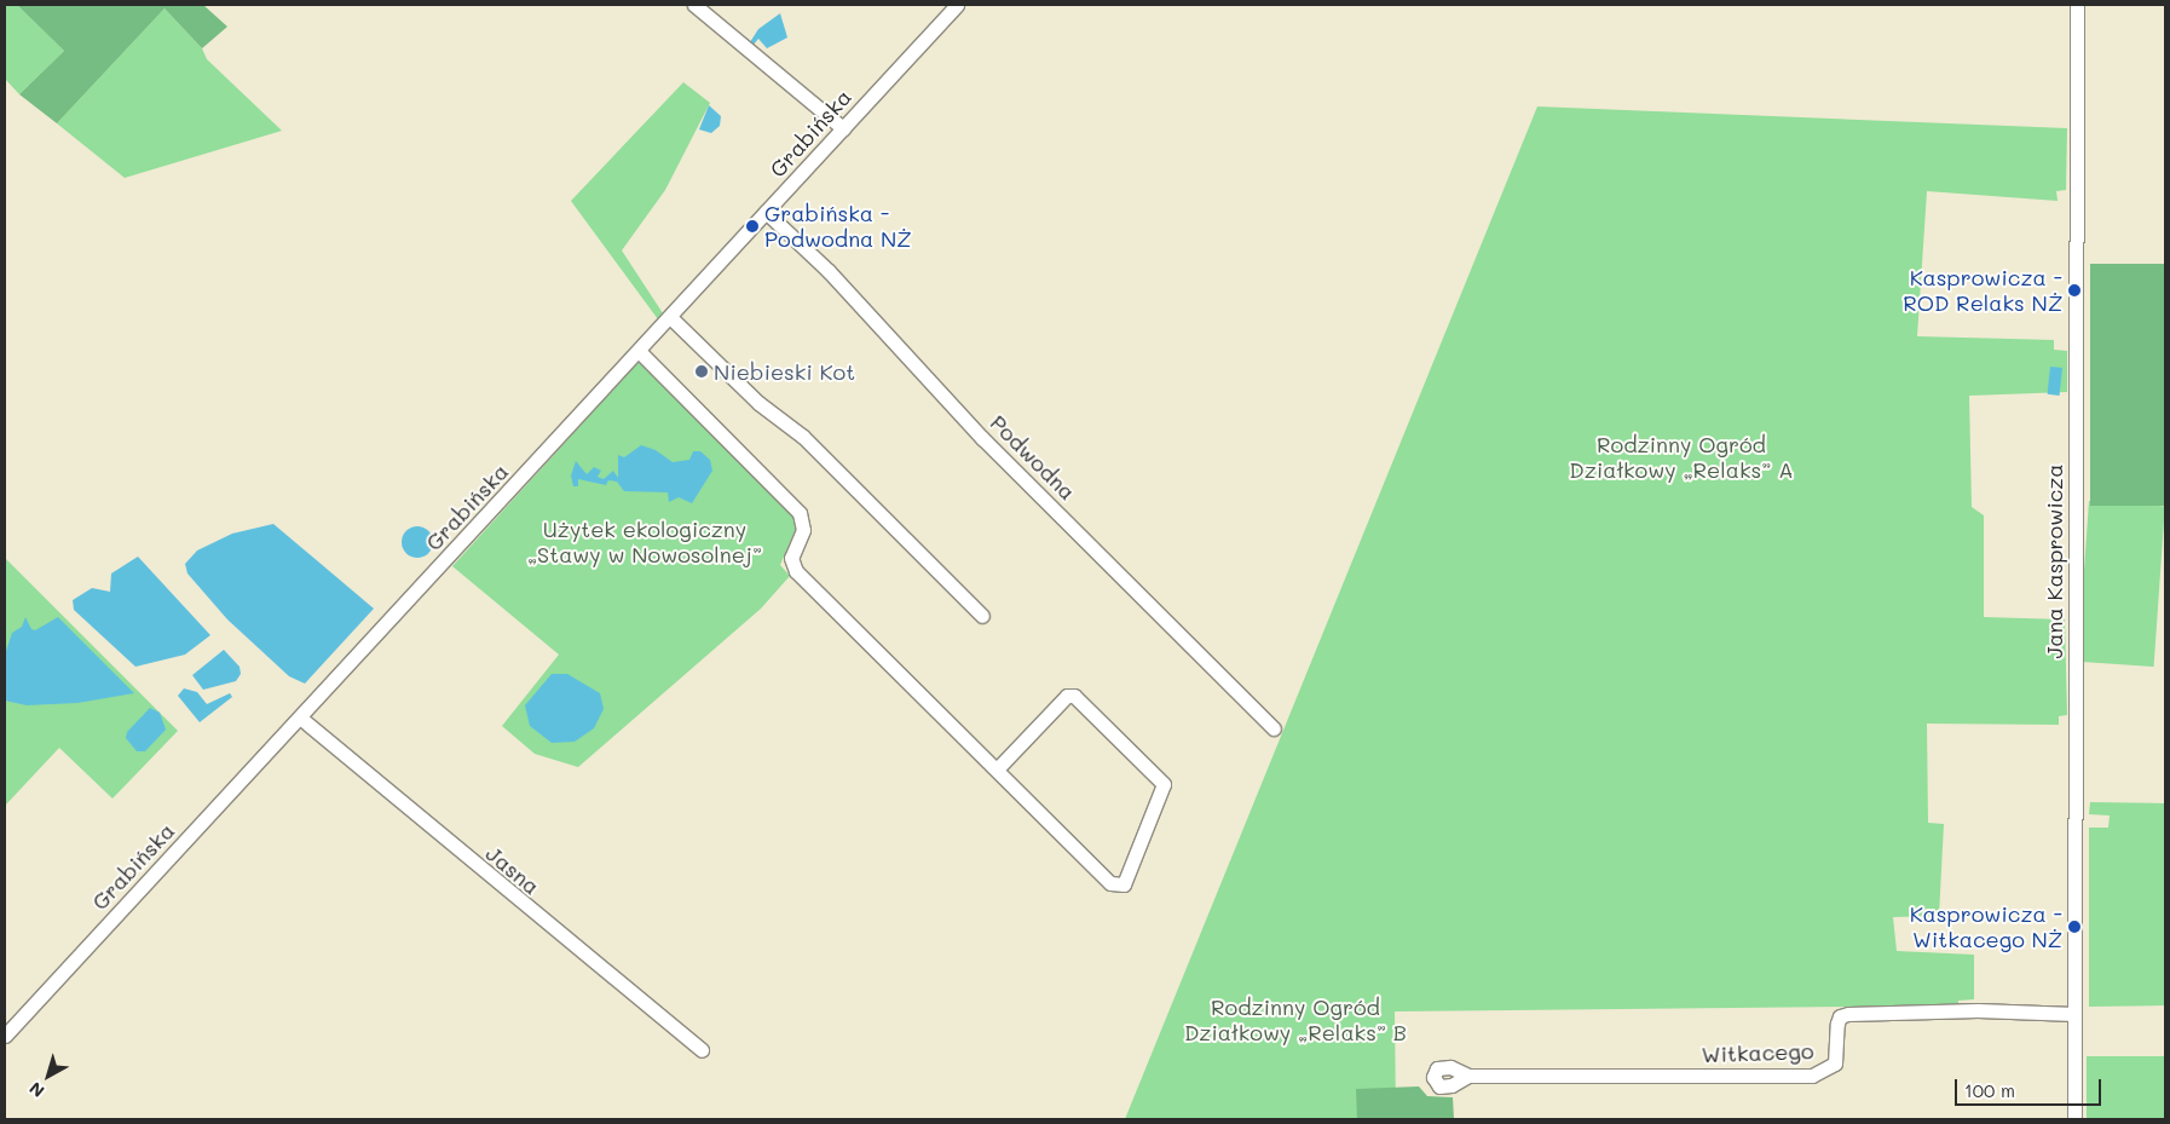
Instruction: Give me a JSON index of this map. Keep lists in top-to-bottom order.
{
  "streets": {
    "street": [
      "Grabińska",
      "Podwodna",
      "Jana Kasprowicza",
      "Jasna",
      "Witkacego"
    ]
  },
  "crossings": [
    ["Grabińska", "Podwodna"],
    ["Grabińska", "Jasna"],
    ["Jana Kasprowicza", "Witkacego"]
  ],
  "parks": ["Rodzinny Ogród Działkowy „Relaks” A", "Użytek ekologiczny „Stawy w Nowosolnej”", "Rodzinny Ogród Działkowy „Relaks” B"],
  "places": [
    "Grabińska - Podwodna NŻ",
    "Kasprowicza - ROD Relaks NŻ",
    "Niebieski Kot",
    "Kasprowicza - Witkacego NŻ"
  ],
  "scale_bar": "100 m",
  "north": "bottom left"
}
